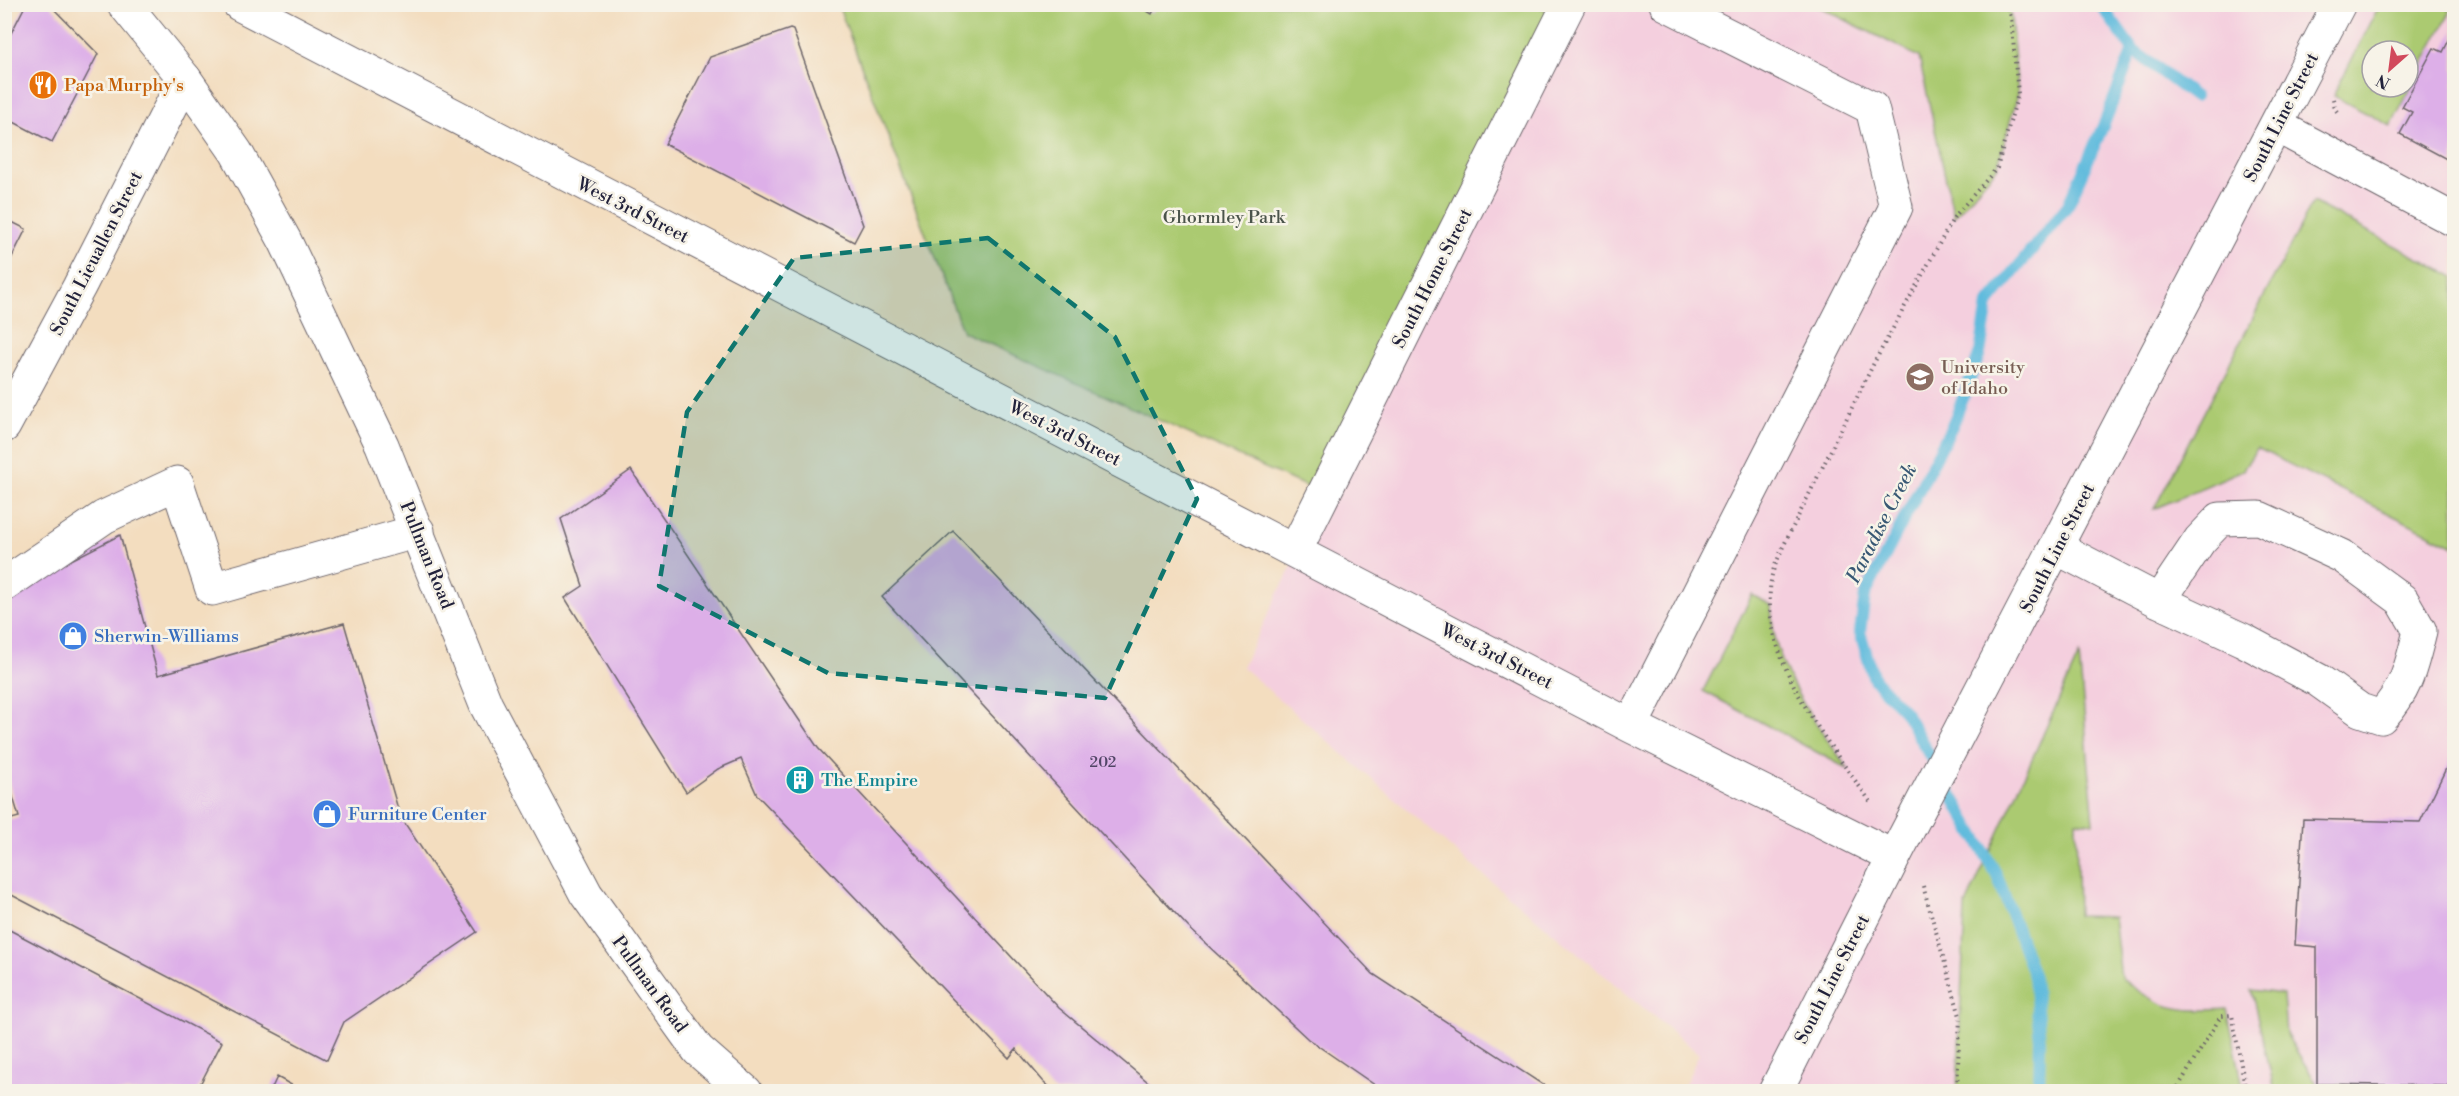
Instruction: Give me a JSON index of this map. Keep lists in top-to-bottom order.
{
  "streets": {
    "street": [
      "South Line Street",
      "West 3rd Street",
      "South Lieuallen Street",
      "South Home Street",
      "Pullman Road"
    ]
  },
  "crossings": [
    ["South Line Street", "West 3rd Street"],
    ["West 3rd Street", "South Home Street"],
    ["South Lieuallen Street", "Pullman Road"]
  ],
  "water": ["Paradise Creek"],
  "parks": ["Ghormley Park"],
  "places": {
    "restaurant": ["Papa Murphy's"],
    "school or university": ["University of Idaho"],
    "shop": ["Sherwin-Williams", "Furniture Center"],
    "building": ["The Empire"]
  },
  "house_numbers": ["202"],
  "north": "bottom left"
}
